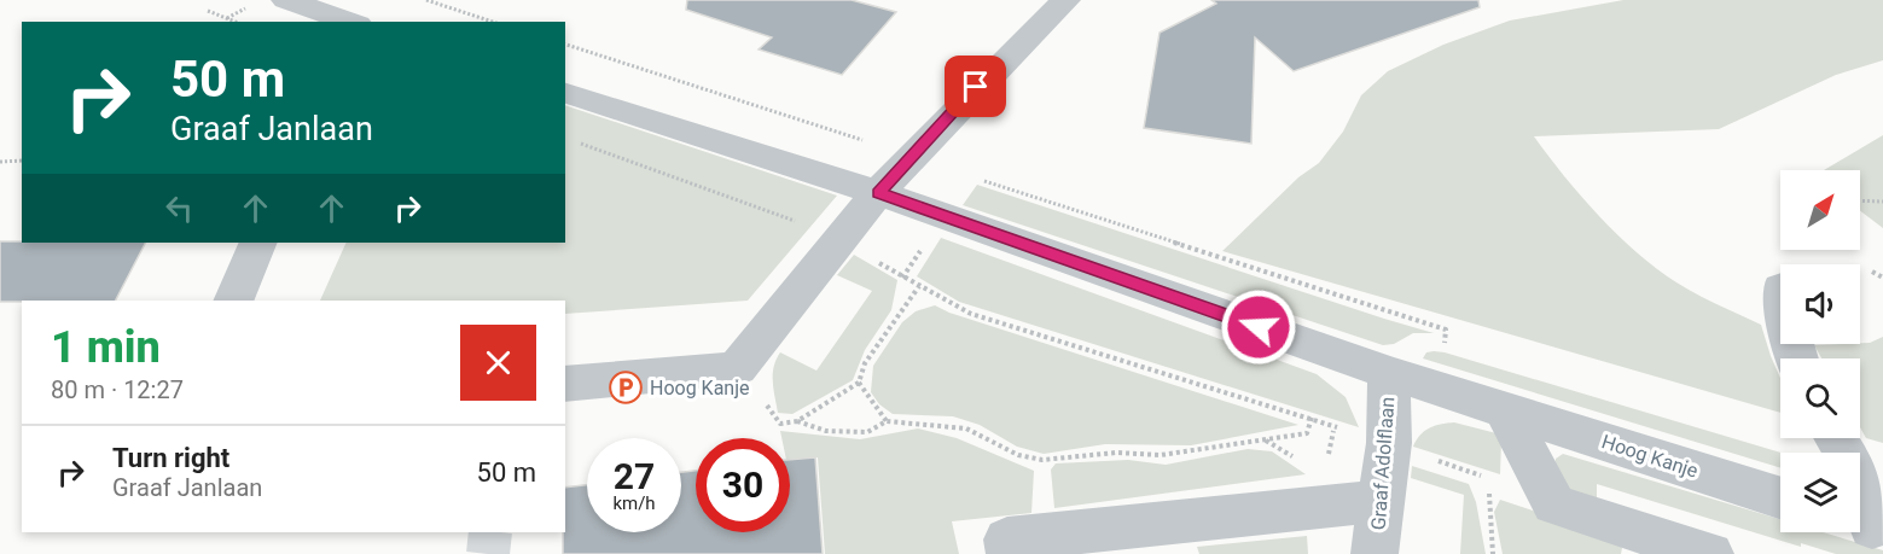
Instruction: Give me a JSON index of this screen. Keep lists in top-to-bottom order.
{
  "streets": {
    "street": ["Hoog Kanje", "Graaf Adolflaan"]
  },
  "crossings": [
    ["Hoog Kanje", "Graaf Adolflaan"]
  ],
  "places": {
    "parking": ["Hoog Kanje"]
  },
  "north": "top right",
  "page": {
    "turn": ["50 m", "Graaf Janlaan"],
    "heading": ["1 min", "80 m · 12:27"],
    "list": [
      {
        "name": "Turn right",
        "note": "Graaf Janlaan",
        "value": "50 m"
      }
    ],
    "speed": "27 km/h",
    "limit": "30"
  }
}
